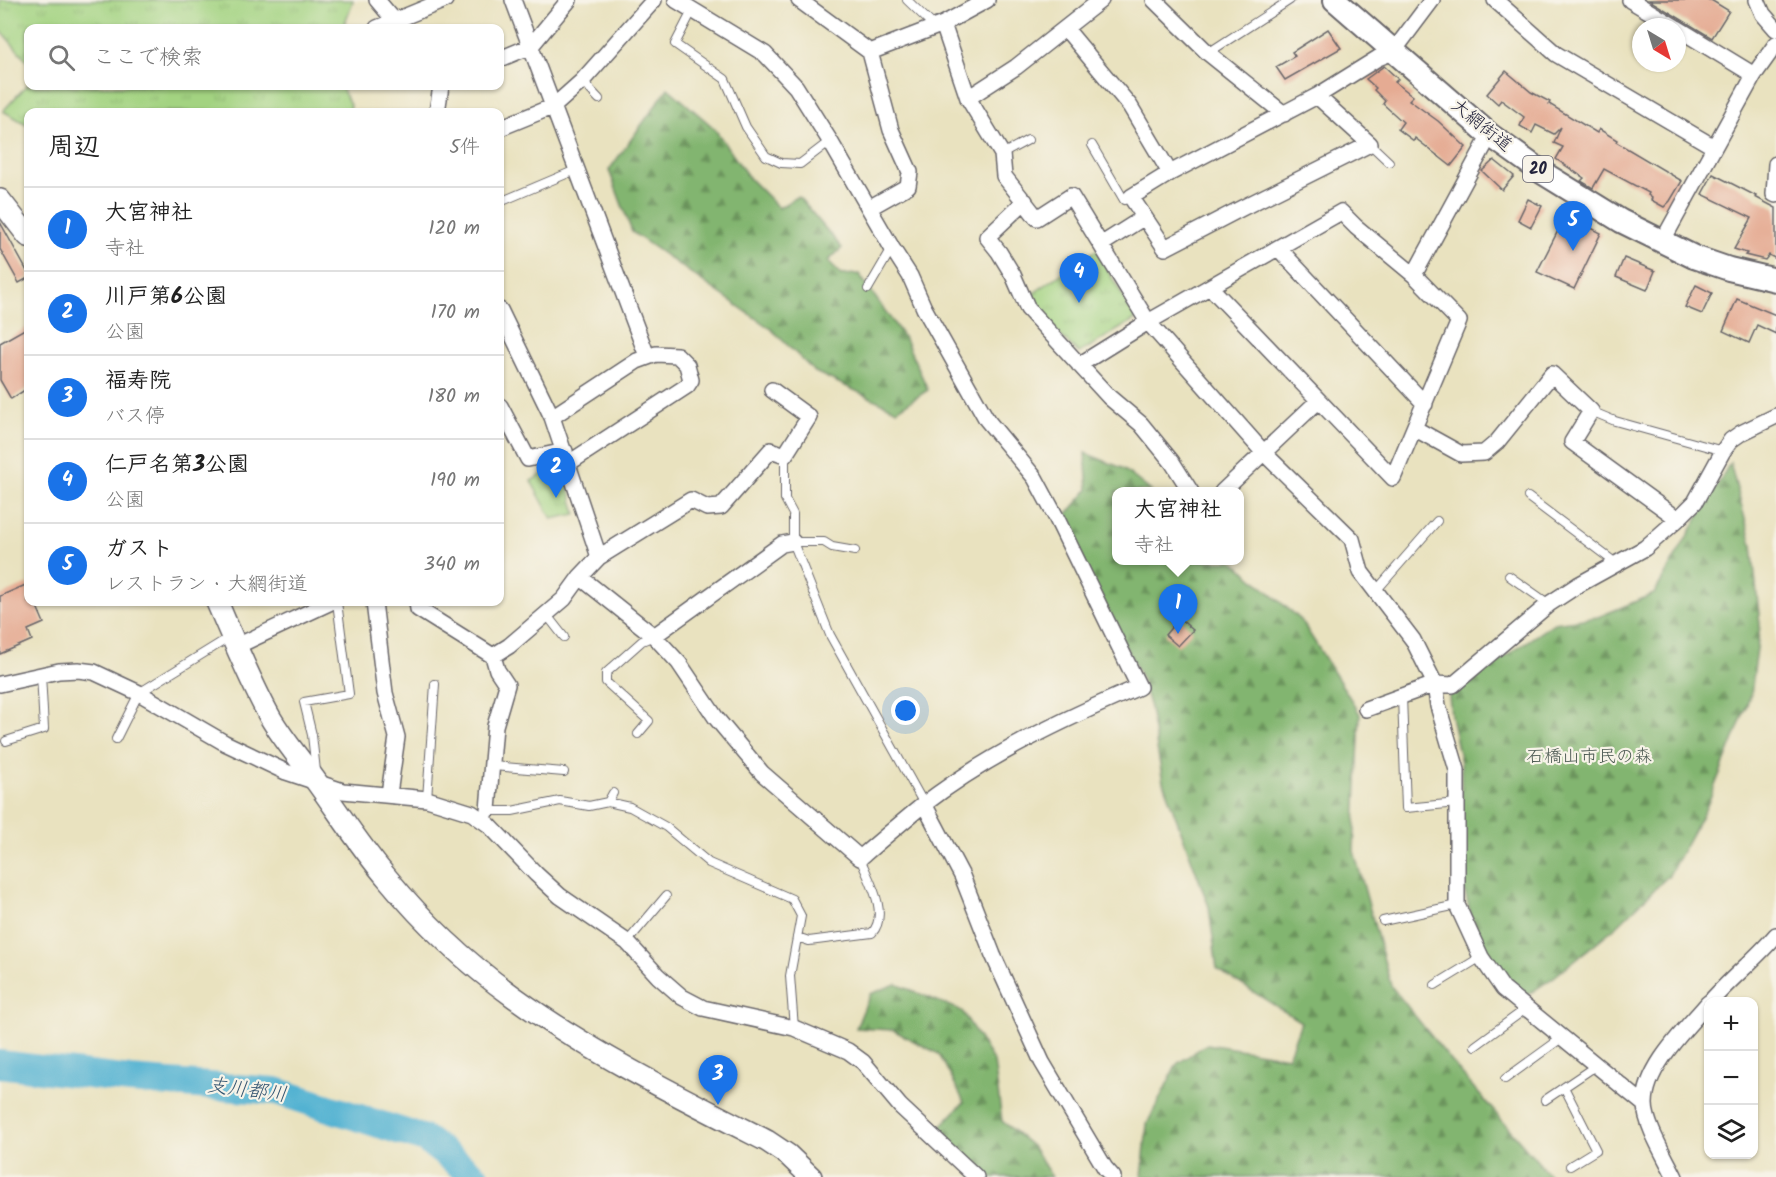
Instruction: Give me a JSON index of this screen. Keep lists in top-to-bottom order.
{
  "streets": {
    "main road": ["大網街道", "20"]
  },
  "water": ["支川都川"],
  "parks": ["石橋山市民の森"],
  "north": "bottom right",
  "page": {
    "search": "ここで検索",
    "heading": ["周辺", "5件"],
    "list": [
      {
        "mark": "1",
        "name": "大宮神社",
        "note": "寺社",
        "value": "120 m"
      },
      {
        "mark": "2",
        "name": "川戸第6公園",
        "note": "公園",
        "value": "170 m"
      },
      {
        "mark": "3",
        "name": "福寿院",
        "note": "バス停",
        "value": "180 m"
      },
      {
        "mark": "4",
        "name": "仁戸名第3公園",
        "note": "公園",
        "value": "190 m"
      },
      {
        "mark": "5",
        "name": "ガスト",
        "note": "レストラン · 大網街道",
        "value": "340 m"
      }
    ],
    "pins": [
      "5",
      "4",
      "2",
      "1",
      "3"
    ],
    "popup": ["大宮神社", "寺社"],
    "map_buttons": ["+", "−"]
  }
}
